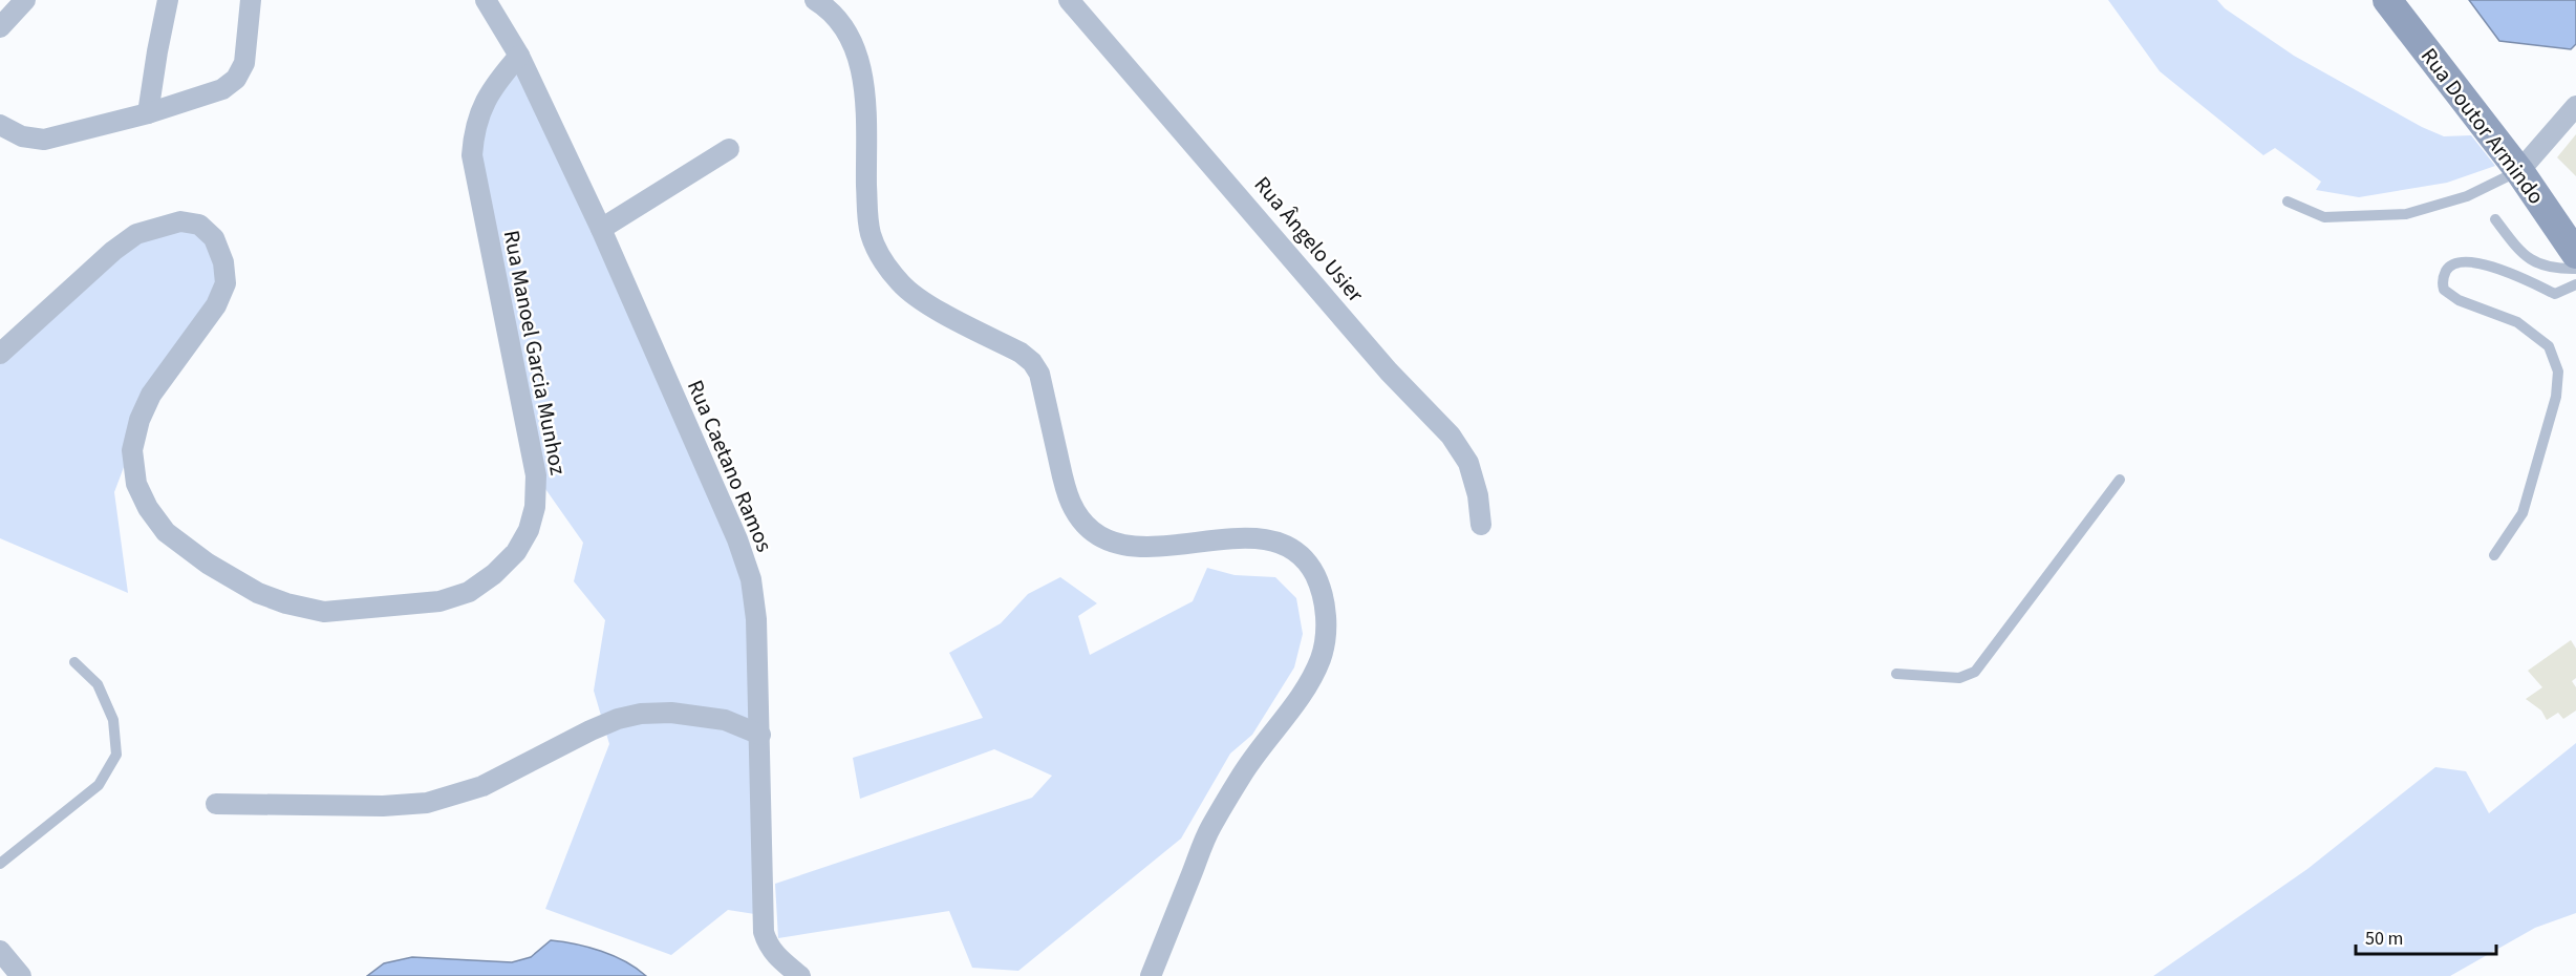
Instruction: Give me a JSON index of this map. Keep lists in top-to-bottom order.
{
  "streets": {
    "street": [
      "Rua Doutor Armindo",
      "Rua Ângelo Usier",
      "Rua Manoel Garcia Munhoz",
      "Rua Caetano Ramos"
    ]
  },
  "crossings": [
    ["Rua Manoel Garcia Munhoz", "Rua Caetano Ramos"]
  ],
  "scale_bar": "50 m"
}
